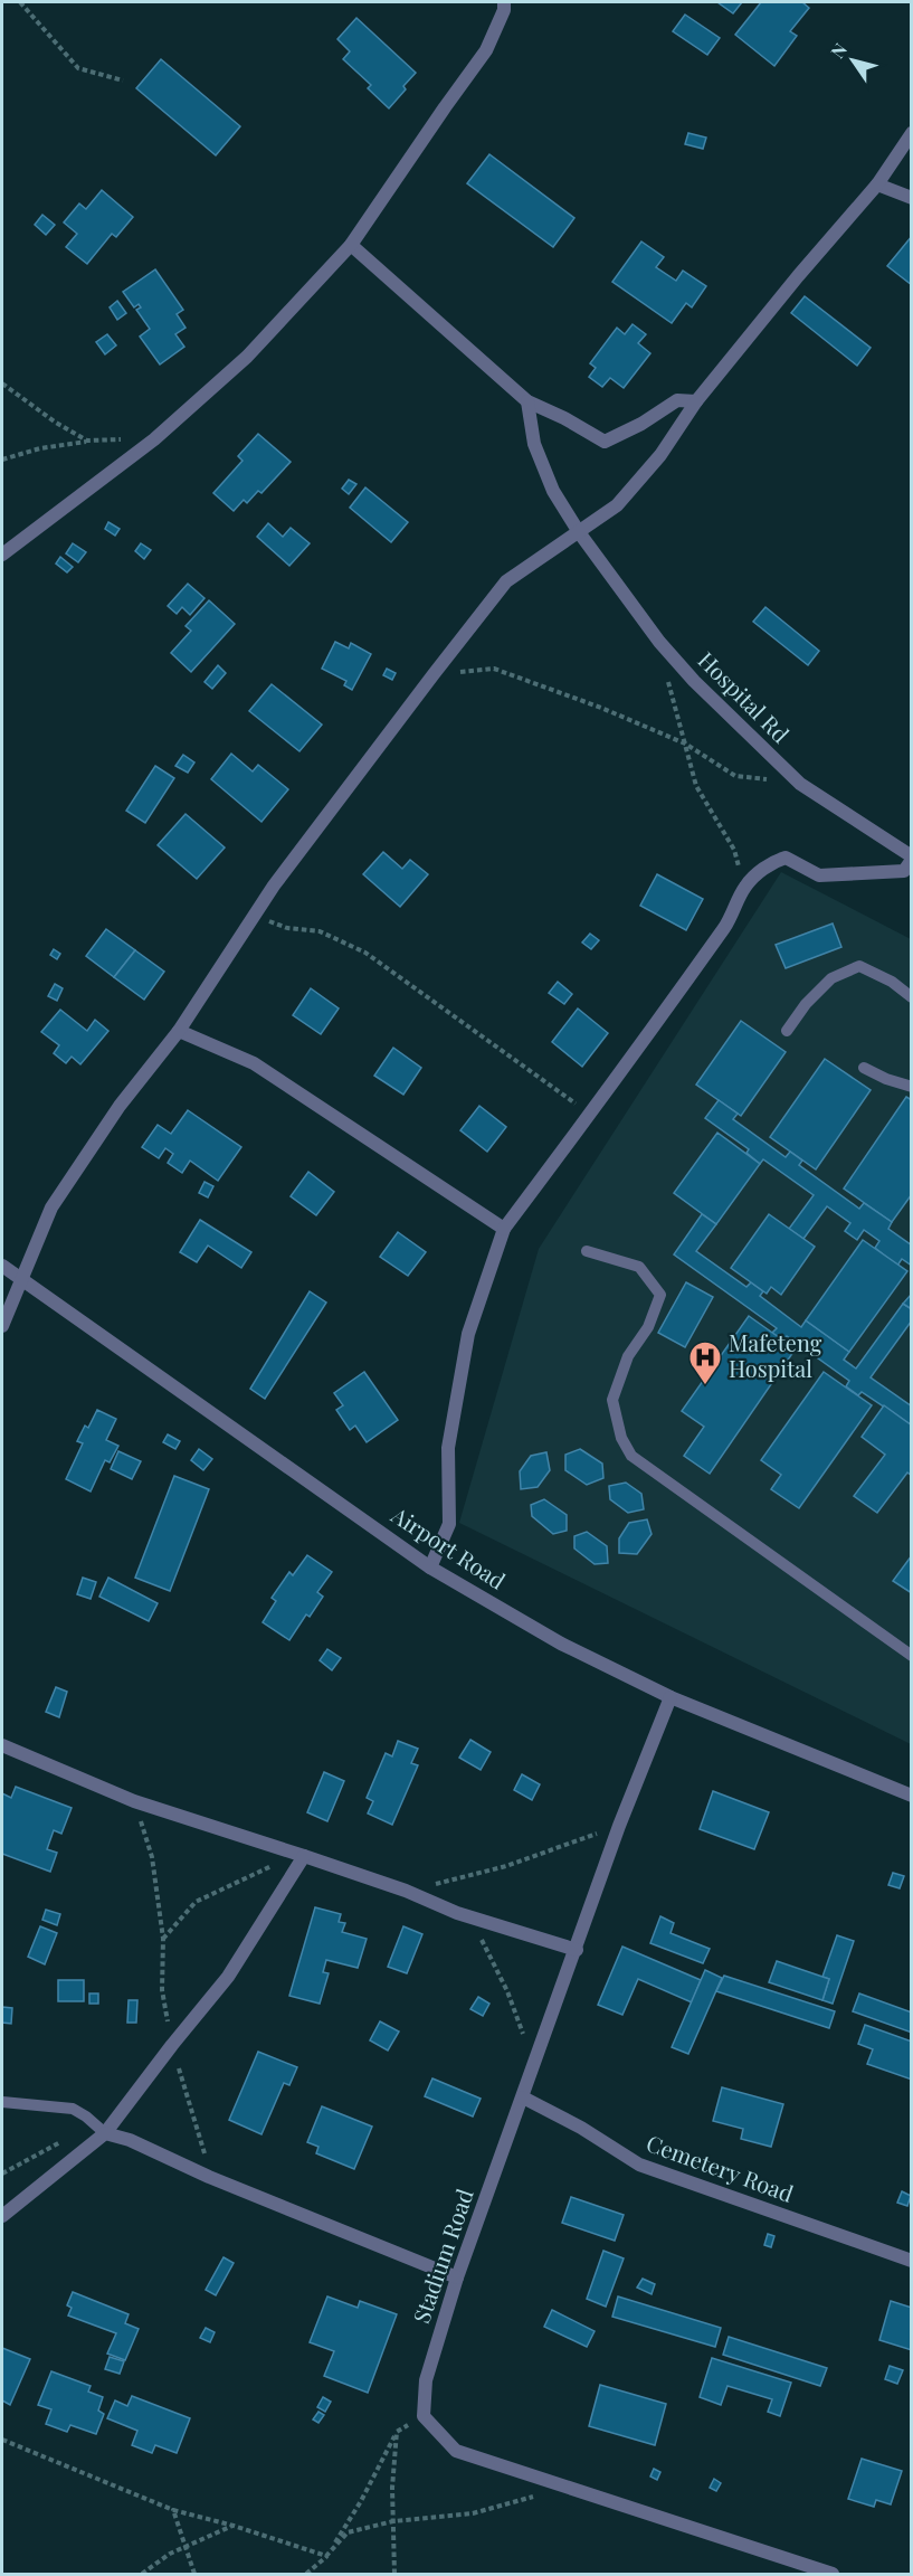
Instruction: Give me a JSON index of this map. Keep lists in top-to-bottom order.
{
  "streets": {
    "street": [
      "Hospital Rd",
      "Airport Road",
      "Cemetery Road",
      "Stadium Road"
    ]
  },
  "crossings": [
    ["Airport Road", "Stadium Road"],
    ["Cemetery Road", "Stadium Road"]
  ],
  "places": {
    "hospital": ["Mafeteng Hospital"]
  },
  "north": "top left"
}
